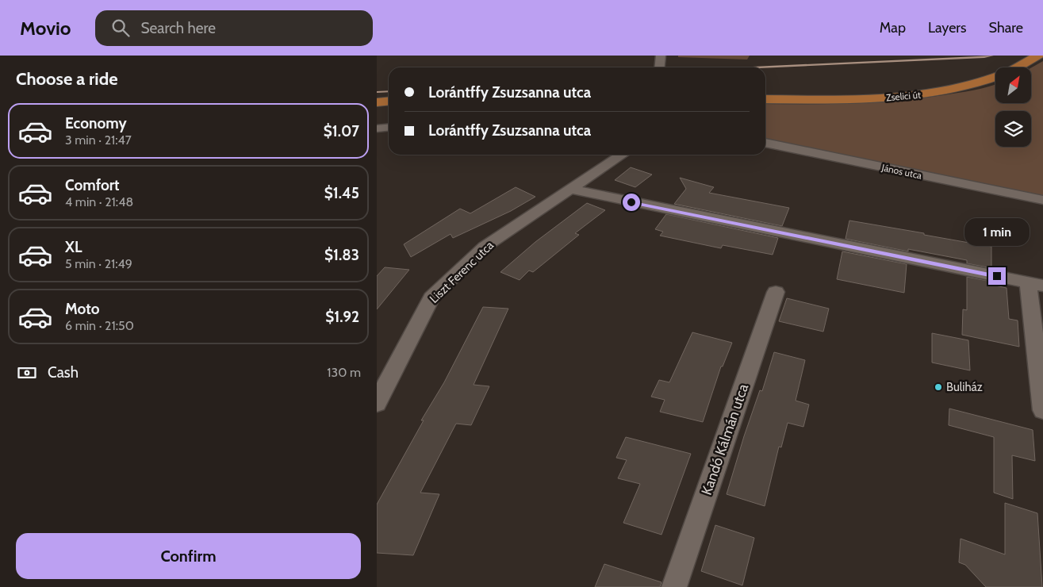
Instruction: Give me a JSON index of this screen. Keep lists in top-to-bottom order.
{
  "streets": {
    "main road": ["Zselici út"],
    "street": ["János utca", "Liszt Ferenc utca", "Kandó Kálmán utca"]
  },
  "places": ["Buliház"],
  "north": "top right",
  "page": {
    "header": "Movio",
    "search": "Search here",
    "nav": ["Map", "Layers", "Share"],
    "heading": "Choose a ride",
    "banner": ["Lorántffy Zsuzsanna utca", "Lorántffy Zsuzsanna utca"],
    "list": [
      {
        "name": "Economy",
        "note": "3 min · 21:47",
        "value": "$1.07"
      },
      {
        "name": "Comfort",
        "note": "4 min · 21:48",
        "value": "$1.45"
      },
      {
        "name": "XL",
        "note": "5 min · 21:49",
        "value": "$1.83"
      },
      {
        "name": "Moto",
        "note": "6 min · 21:50",
        "value": "$1.92"
      }
    ],
    "bubble": "1 min",
    "pay": ["Cash", "130 m"],
    "buttons": "Confirm"
  }
}
